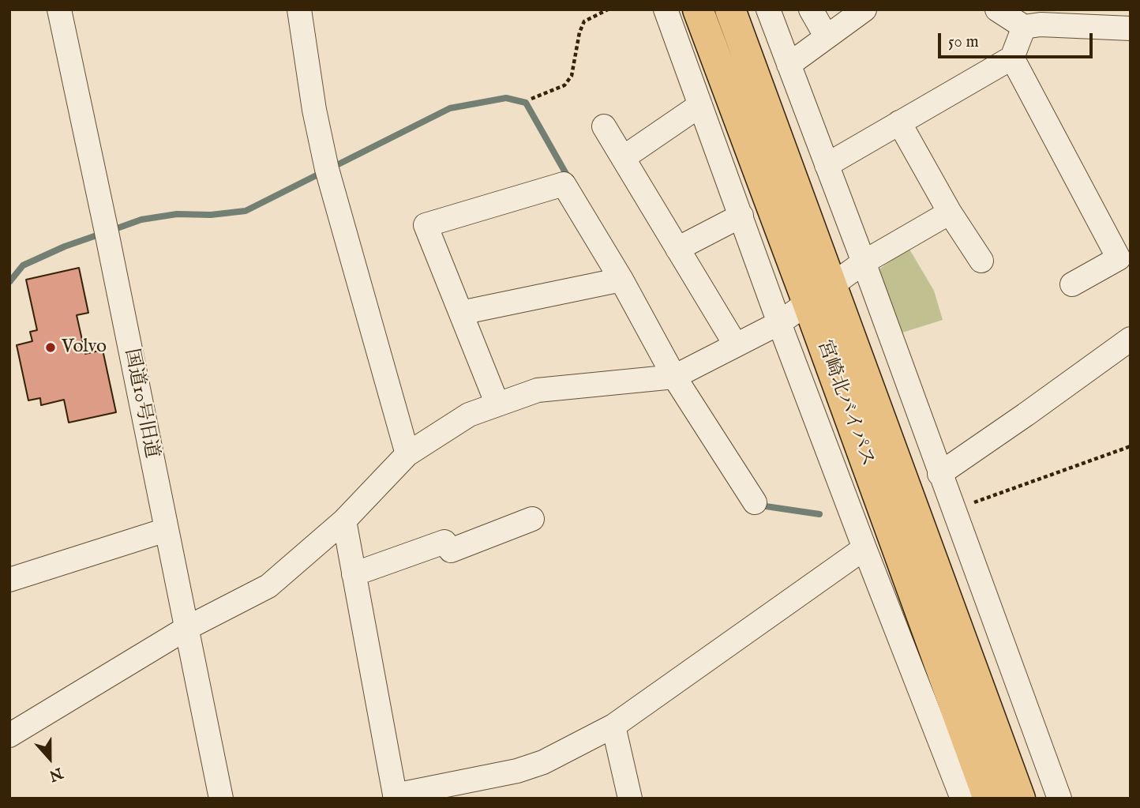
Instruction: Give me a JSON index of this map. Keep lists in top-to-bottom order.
{
  "streets": {
    "highway": ["宮崎北バイパス"],
    "street": ["国道10号旧道"]
  },
  "places": ["Volvo"],
  "scale_bar": "50 m",
  "north": "bottom"
}
